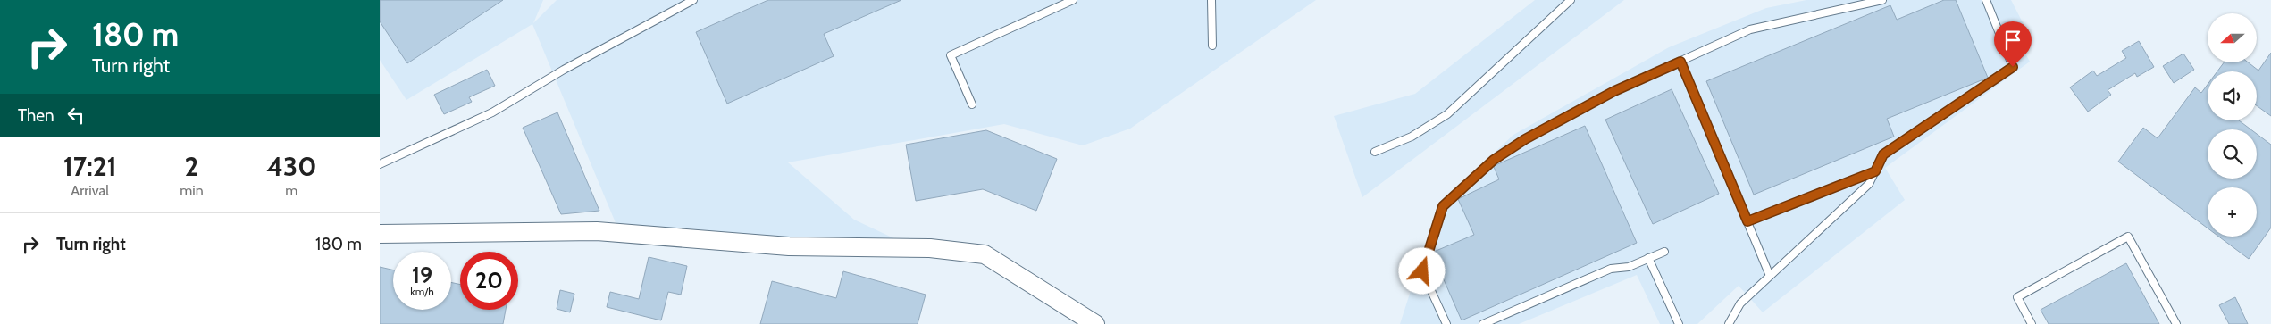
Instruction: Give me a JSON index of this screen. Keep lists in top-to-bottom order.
{
  "north": "left",
  "page": {
    "turn": ["180 m", "Turn right"],
    "map_buttons": "+",
    "then": "Then",
    "eta": [
      "17:21",
      "Arrival",
      "2",
      "min",
      "430",
      "m"
    ],
    "list": [
      {
        "name": "Turn right",
        "value": "180 m"
      }
    ],
    "speed": "19 km/h",
    "limit": "20"
  }
}
